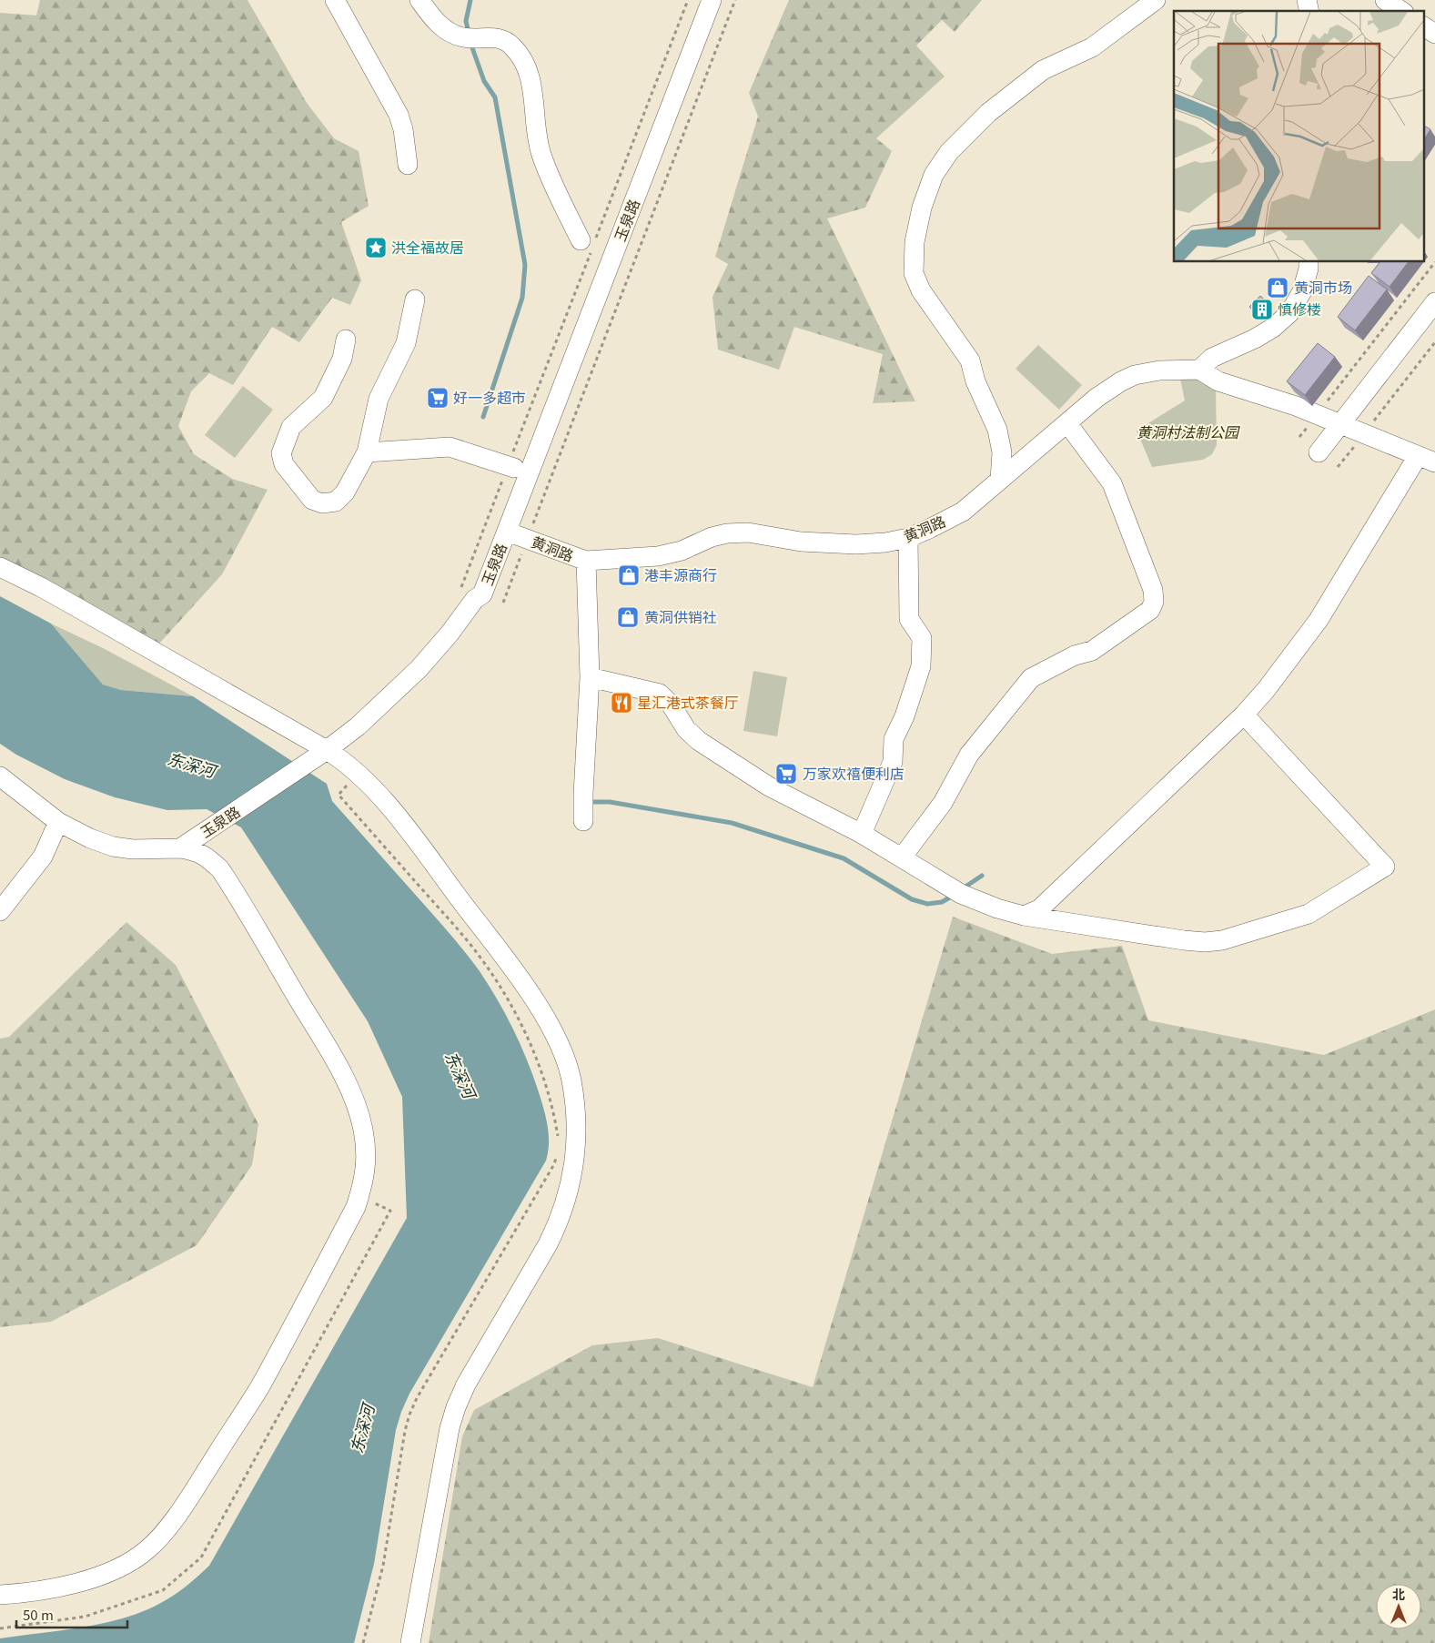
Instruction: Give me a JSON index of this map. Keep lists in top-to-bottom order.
{
  "streets": {
    "street": ["玉泉路", "黄洞路"]
  },
  "crossings": [
    ["玉泉路", "黄洞路"]
  ],
  "water": ["东深河"],
  "parks": ["黄洞村法制公园"],
  "places": {
    "place": ["洪全福故居"],
    "shop": ["黄洞市场", "港丰源商行", "黄洞供销社"],
    "building": ["慎修楼"],
    "supermarket": ["好一多超市", "万家欢禧便利店"],
    "restaurant": ["星汇港式茶餐厅"]
  },
  "scale_bar": "50 m",
  "north": "top"
}
